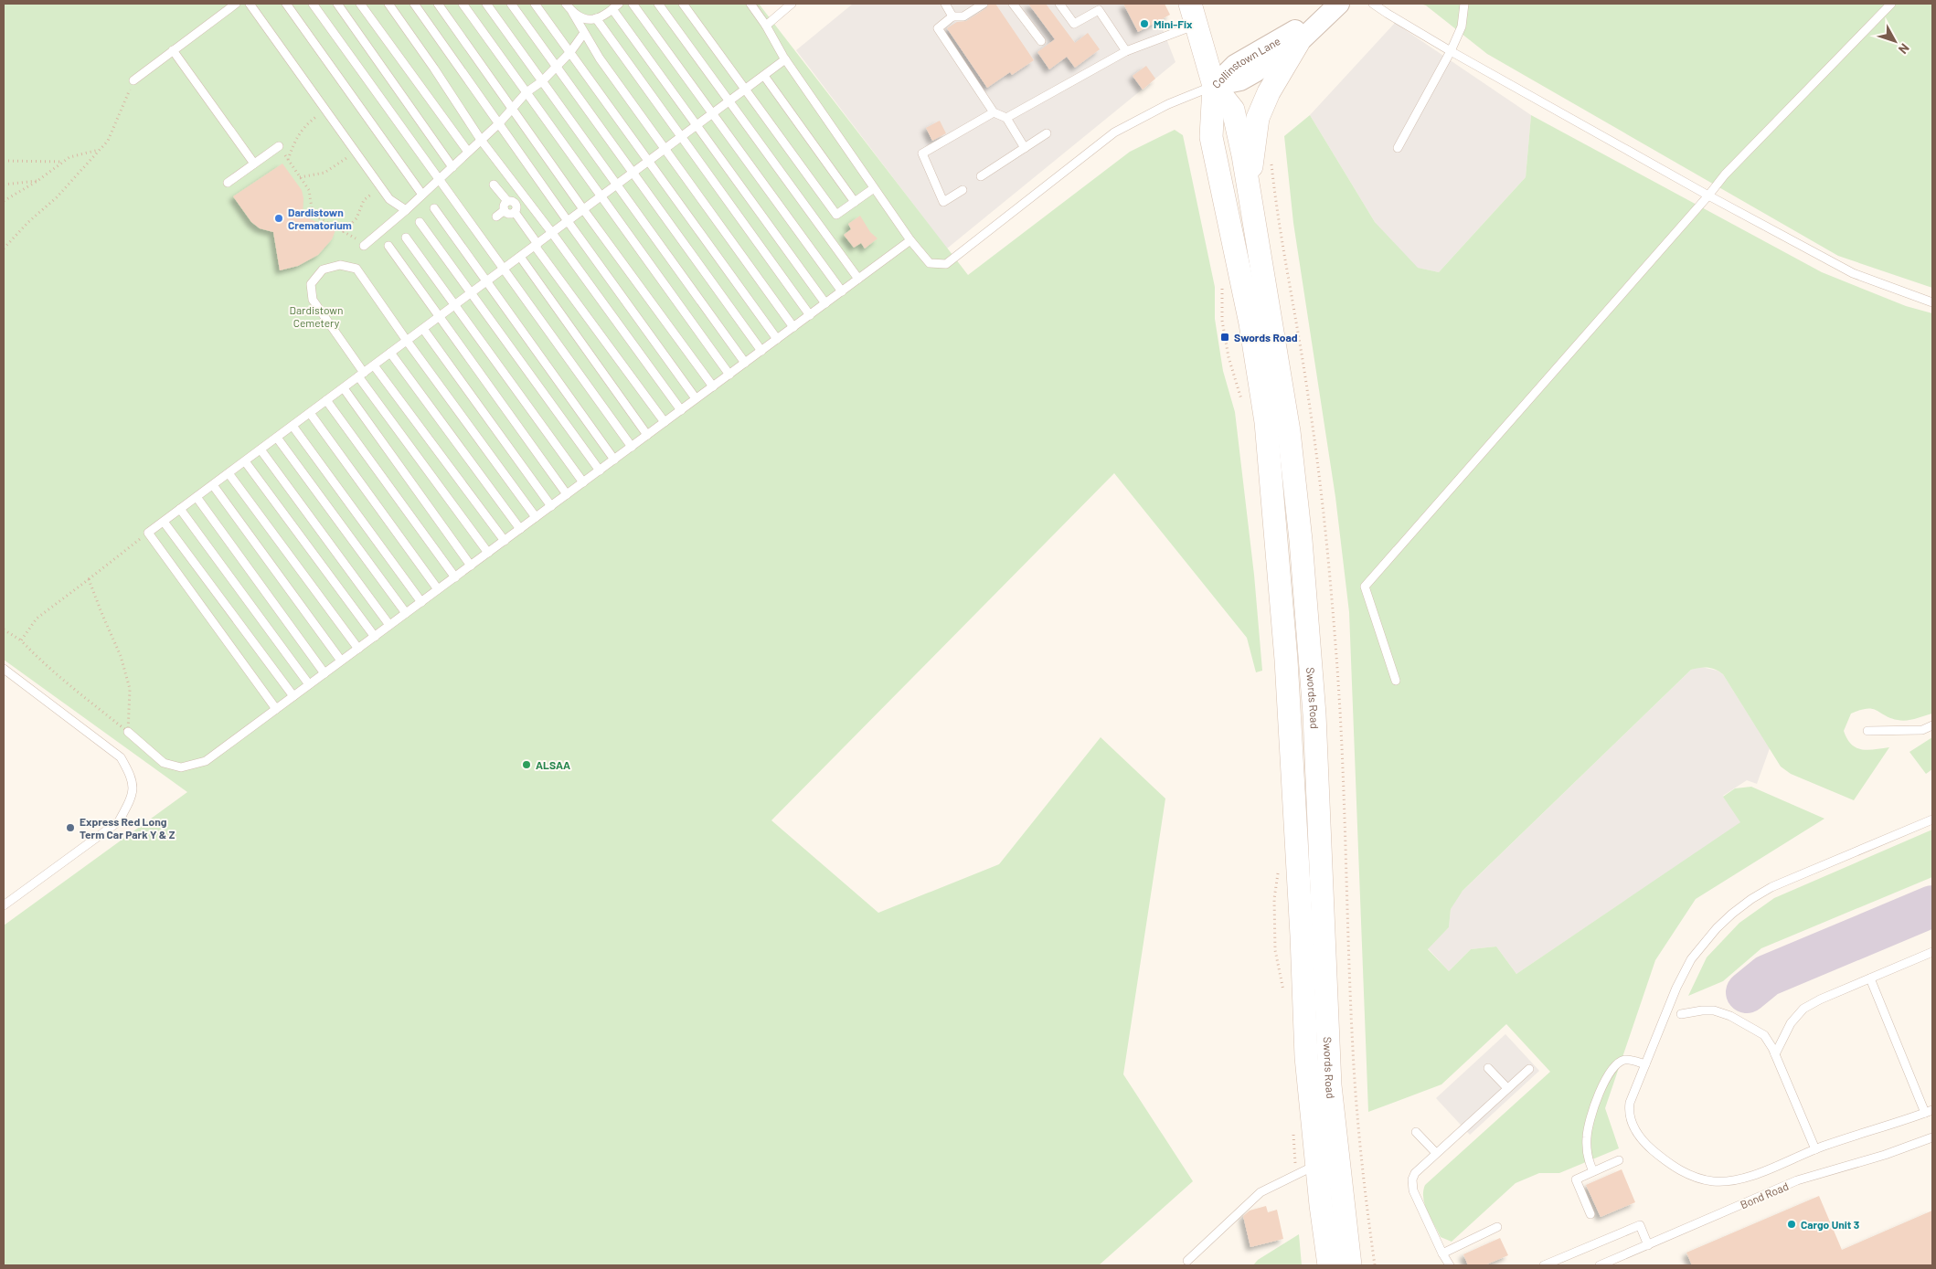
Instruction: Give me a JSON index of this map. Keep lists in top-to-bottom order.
{
  "streets": {
    "main road": ["Swords Road"],
    "street": ["Collinstown Lane"],
    "lane": ["Bond Road"]
  },
  "crossings": [
    ["Collinstown Lane", "Swords Road"]
  ],
  "parks": ["Dardistown Cemetery"],
  "places": {
    "other": [
      "Mini-Fix",
      "Dardistown Crematorium",
      "ALSAA",
      "Express Red Long Term Car Park Y & Z",
      "Cargo Unit 3"
    ],
    "transit": ["Swords Road"]
  },
  "north": "bottom right"
}
